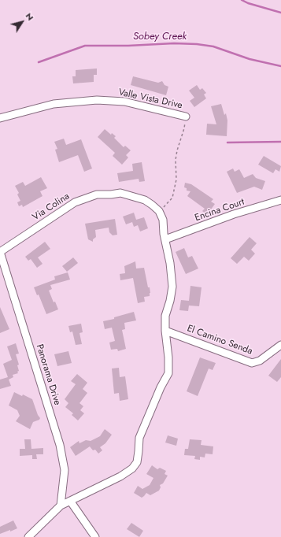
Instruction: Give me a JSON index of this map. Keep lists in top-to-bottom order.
{
  "streets": {
    "street": [
      "Valle Vista Drive",
      "Via Colina",
      "Encina Court",
      "El Camino Senda",
      "Panorama Drive"
    ]
  },
  "crossings": [
    ["Via Colina", "Panorama Drive"]
  ],
  "water": ["Sobey Creek"],
  "north": "top right"
}
